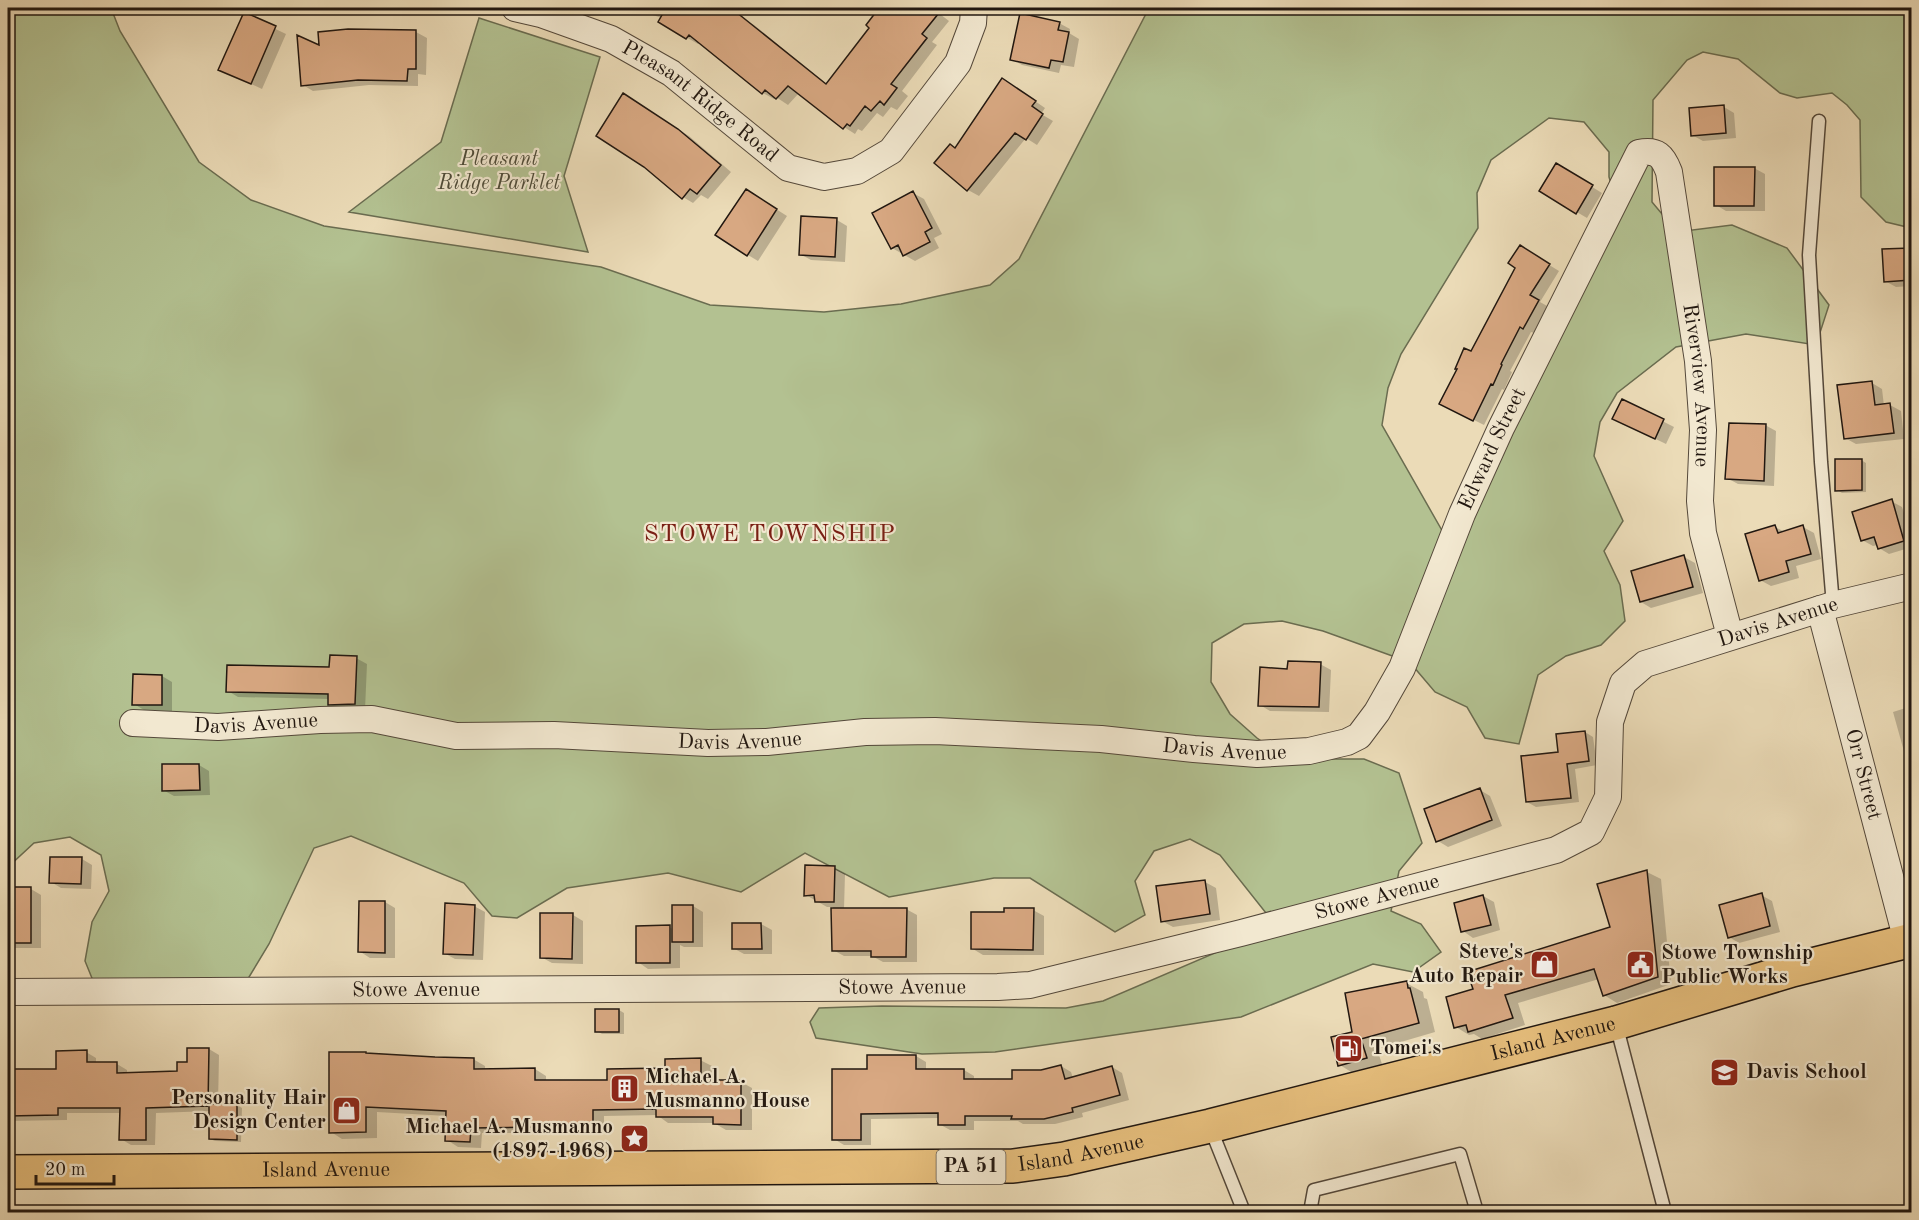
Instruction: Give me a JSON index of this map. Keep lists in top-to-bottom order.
{
  "streets": {
    "main road": ["Island Avenue", "PA 51"],
    "street": [
      "Pleasant Ridge Road",
      "Riverview Avenue",
      "Edward Street",
      "Davis Avenue",
      "Orr Street",
      "Stowe Avenue"
    ]
  },
  "crossings": [
    ["Riverview Avenue", "Edward Street"],
    ["Riverview Avenue", "Davis Avenue"],
    ["Edward Street", "Davis Avenue"],
    ["Davis Avenue", "Orr Street"],
    ["Davis Avenue", "Stowe Avenue"],
    ["Orr Street", "Island Avenue"]
  ],
  "districts": ["STOWE TOWNSHIP"],
  "parks": ["Pleasant Ridge Parklet"],
  "places": {
    "shop": ["Steve's Auto Repair", "Personality Hair Design Center"],
    "public building": ["Stowe Township Public Works"],
    "fuel station": ["Tomei's"],
    "school or university": ["Davis School"],
    "building": ["Michael A. Musmanno House"],
    "place": ["Michael A. Musmanno (1897-1968)"]
  },
  "scale_bar": "20 m"
}
